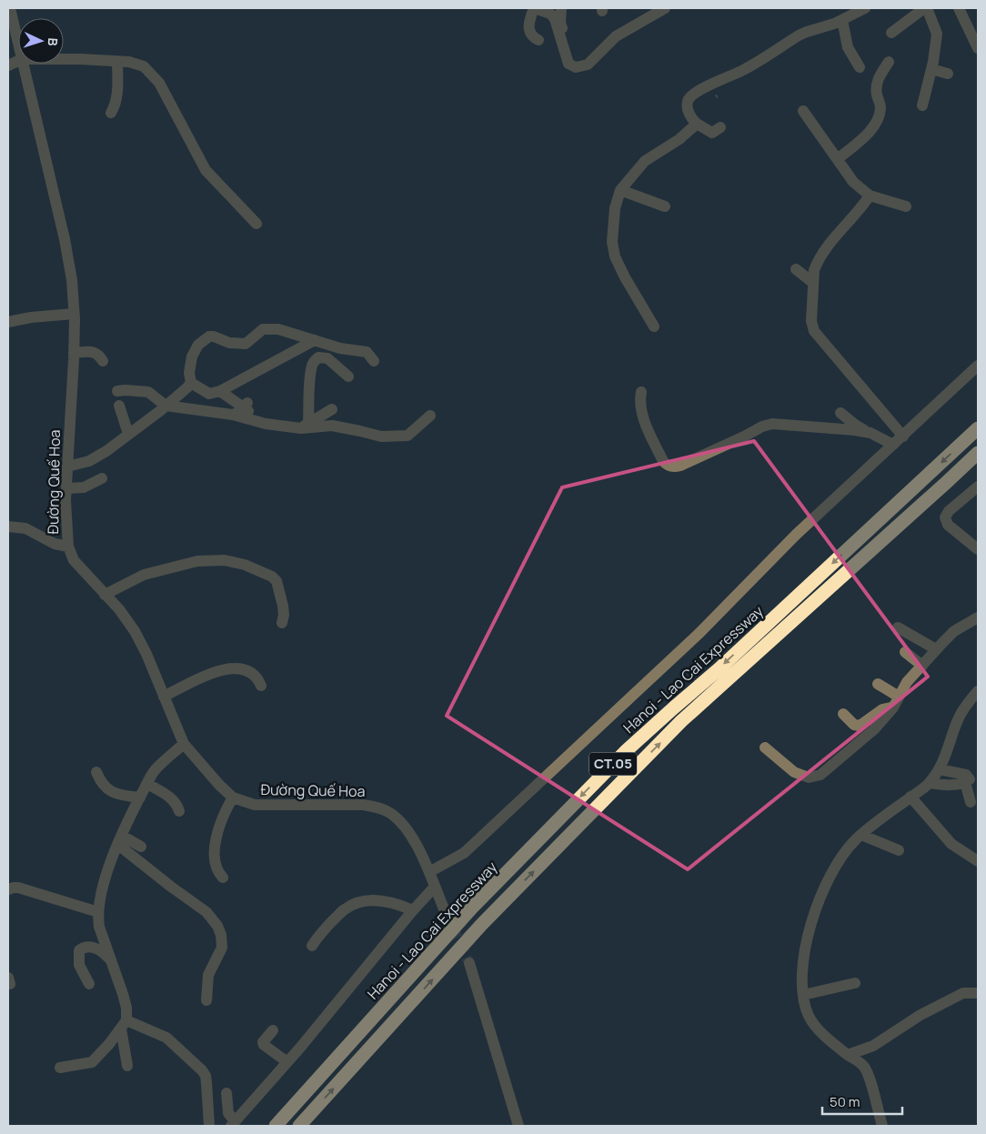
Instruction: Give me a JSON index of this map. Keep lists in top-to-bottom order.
{
  "streets": {
    "highway": ["Hanoi - Lao Cai Expressway", "CT.05"],
    "street": ["Đường Quế Hoa"]
  },
  "scale_bar": "50 m",
  "north": "right"
}
